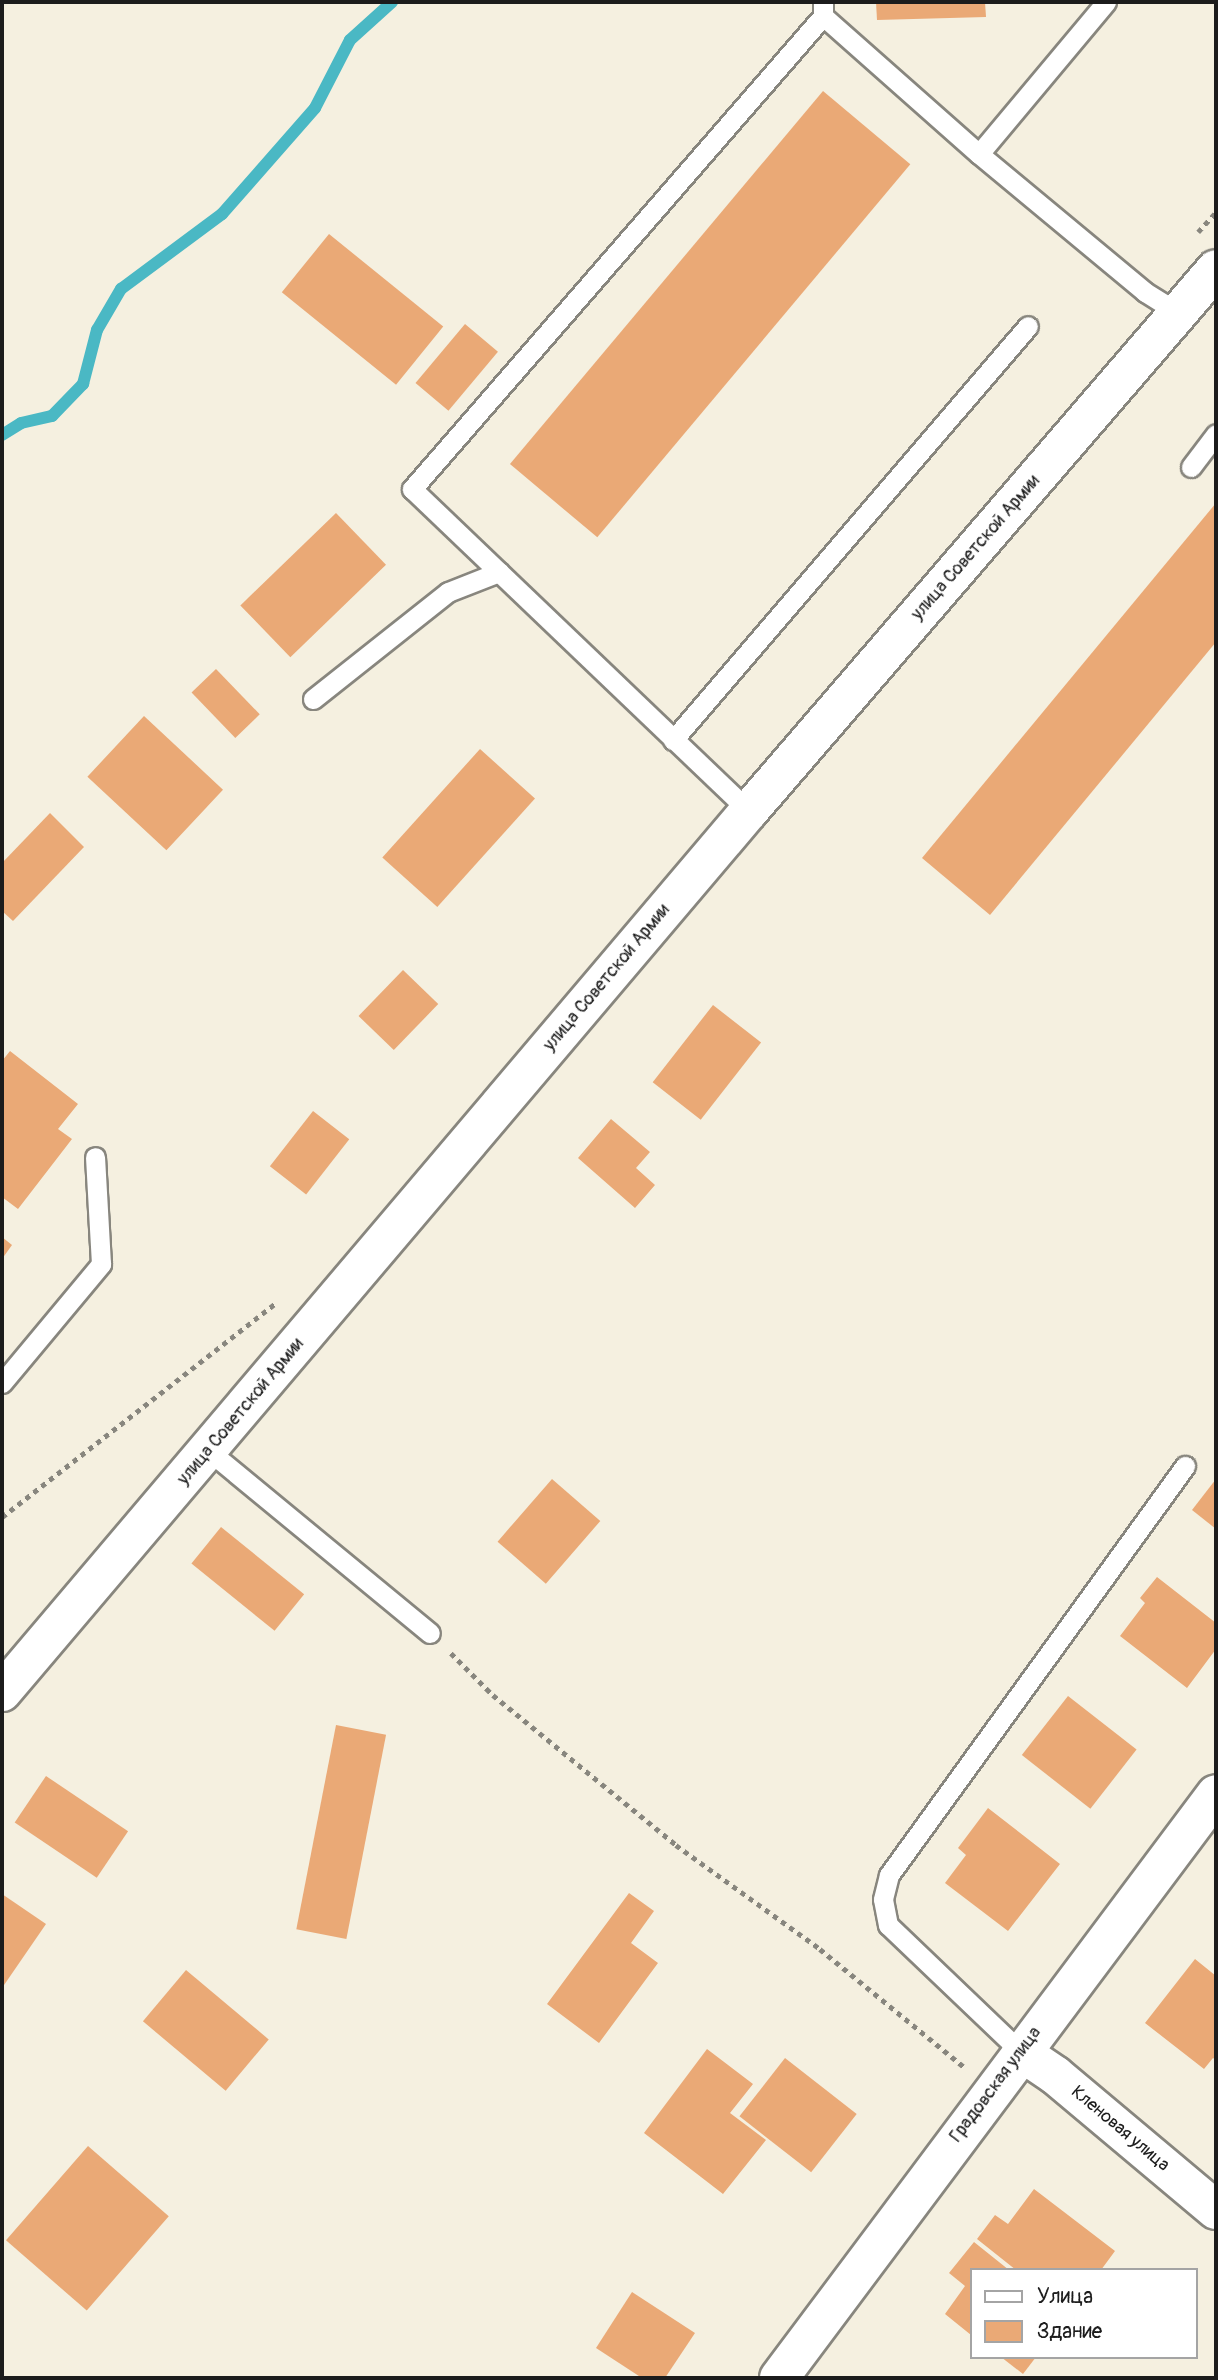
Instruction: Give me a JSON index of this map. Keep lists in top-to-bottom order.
{
  "streets": {
    "street": ["улица Советской Армии", "Градовская улица", "Кленовая улица"]
  },
  "crossings": [
    ["Градовская улица", "Кленовая улица"]
  ],
  "legend": ["Улица", "Здание"]
}
